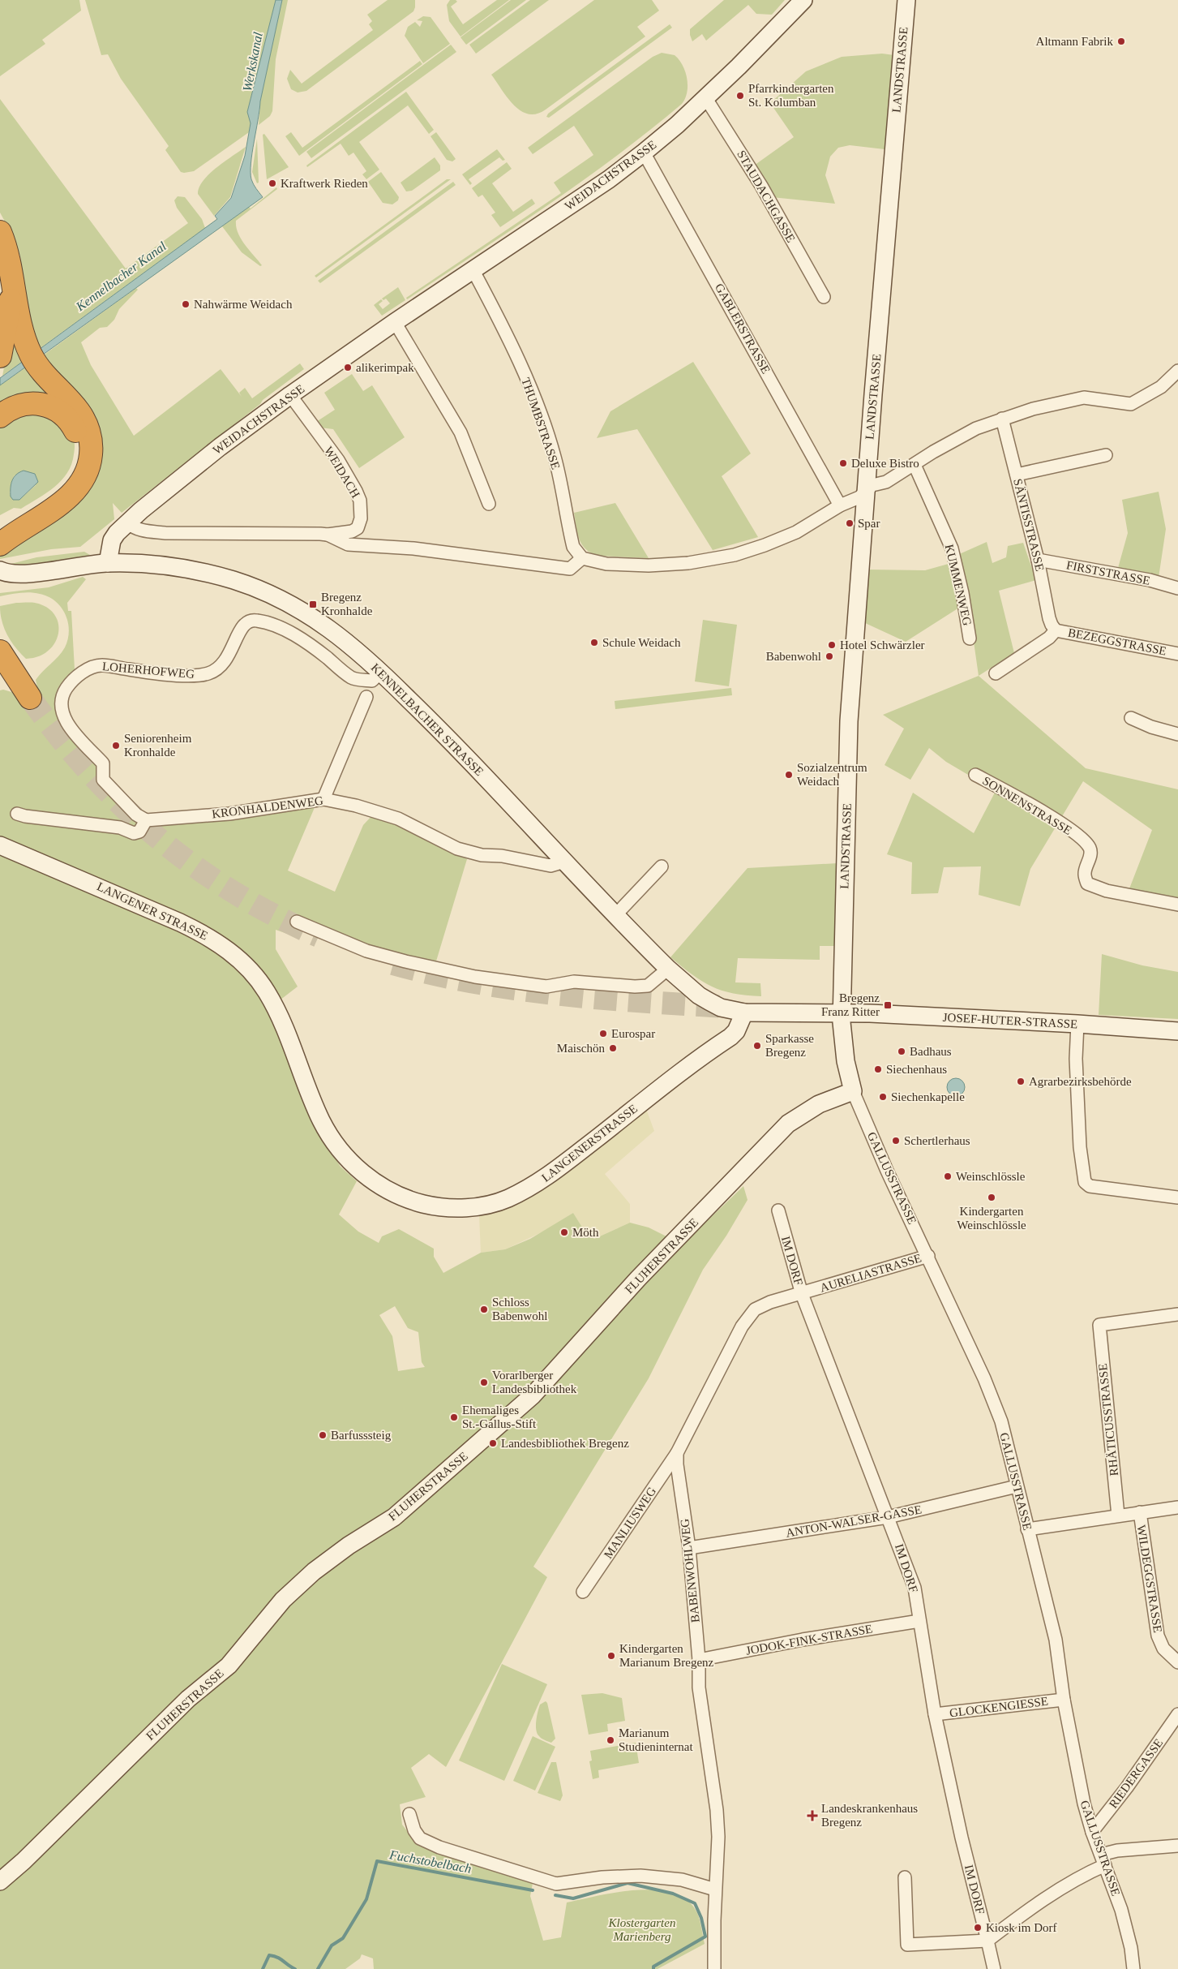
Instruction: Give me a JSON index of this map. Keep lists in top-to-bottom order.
{
  "streets": {
    "street": [
      "LANDSTRASSE",
      "WEIDACHSTRASSE",
      "STAUDACHGASSE",
      "GABLERSTRASSE",
      "THUMBSTRASSE",
      "WEIDACH",
      "SÄNTISSTRASSE",
      "FIRSTSTRASSE",
      "KUMMENWEG",
      "BEZEGGSTRASSE",
      "LOHERHOFWEG",
      "KENNELBACHER STRASSE",
      "SONNENSTRASSE",
      "KRONHALDENWEG",
      "LANGENER STRASSE",
      "JOSEF-HUTER-STRASSE",
      "LANGENERSTRASSE",
      "GALLUSSTRASSE",
      "FLUHERSTRASSE",
      "IM DORF",
      "AURELIASTRASSE",
      "RHÄTICUSSTRASSE",
      "ANTON-WALSER-GASSE",
      "MANLIUSWEG",
      "BABENWOHLWEG",
      "WILDEGGSTRASSE",
      "JODOK-FINK-STRASSE",
      "GLOCKENGIESSE",
      "RIEDERGASSE"
    ]
  },
  "crossings": [
    ["LANDSTRASSE", "JOSEF-HUTER-STRASSE"],
    ["LANDSTRASSE", "GALLUSSTRASSE"],
    ["WEIDACHSTRASSE", "STAUDACHGASSE"],
    ["WEIDACHSTRASSE", "GABLERSTRASSE"],
    ["WEIDACHSTRASSE", "THUMBSTRASSE"],
    ["WEIDACHSTRASSE", "WEIDACH"],
    ["WEIDACHSTRASSE", "KENNELBACHER STRASSE"],
    ["SÄNTISSTRASSE", "FIRSTSTRASSE"],
    ["SÄNTISSTRASSE", "BEZEGGSTRASSE"],
    ["LOHERHOFWEG", "KENNELBACHER STRASSE"],
    ["LOHERHOFWEG", "KRONHALDENWEG"],
    ["KENNELBACHER STRASSE", "KRONHALDENWEG"],
    ["KENNELBACHER STRASSE", "LANGENERSTRASSE"],
    ["LANGENER STRASSE", "LANGENERSTRASSE"],
    ["JOSEF-HUTER-STRASSE", "GALLUSSTRASSE"],
    ["GALLUSSTRASSE", "FLUHERSTRASSE"],
    ["GALLUSSTRASSE", "AURELIASTRASSE"],
    ["GALLUSSTRASSE", "ANTON-WALSER-GASSE"],
    ["GALLUSSTRASSE", "GLOCKENGIESSE"],
    ["GALLUSSTRASSE", "RIEDERGASSE"],
    ["IM DORF", "AURELIASTRASSE"],
    ["IM DORF", "ANTON-WALSER-GASSE"],
    ["IM DORF", "JODOK-FINK-STRASSE"],
    ["IM DORF", "GLOCKENGIESSE"],
    ["AURELIASTRASSE", "BABENWOHLWEG"],
    ["ANTON-WALSER-GASSE", "BABENWOHLWEG"],
    ["MANLIUSWEG", "BABENWOHLWEG"],
    ["BABENWOHLWEG", "JODOK-FINK-STRASSE"]
  ],
  "water": ["Werkskanal", "Kennelbacher Kanal", "Fuchstobelbach"],
  "parks": ["Klostergarten Marienberg"],
  "places": {
    "other": [
      "Altmann Fabrik",
      "Pfarrkindergarten St. Kolumban",
      "Kraftwerk Rieden",
      "Nahwärme Weidach",
      "alikerimpak",
      "Deluxe Bistro",
      "Spar",
      "Schule Weidach",
      "Hotel Schwärzler",
      "Babenwohl",
      "Seniorenheim Kronhalde",
      "Sozialzentrum Weidach",
      "Eurospar",
      "Sparkasse Bregenz",
      "Maischön",
      "Badhaus",
      "Siechenhaus",
      "Agrarbezirksbehörde",
      "Siechenkapelle",
      "Schertlerhaus",
      "Weinschlössle",
      "Kindergarten Weinschlössle",
      "Möth",
      "Schloss Babenwohl",
      "Vorarlberger Landesbibliothek",
      "Ehemaliges St.-Gallus-Stift",
      "Barfusssteig",
      "Landesbibliothek Bregenz",
      "Kindergarten Marianum Bregenz",
      "Marianum Studieninternat",
      "Kiosk im Dorf"
    ],
    "transit": ["Bregenz Kronhalde", "Bregenz Franz Ritter"],
    "health": ["Landeskrankenhaus Bregenz"]
  }
}
